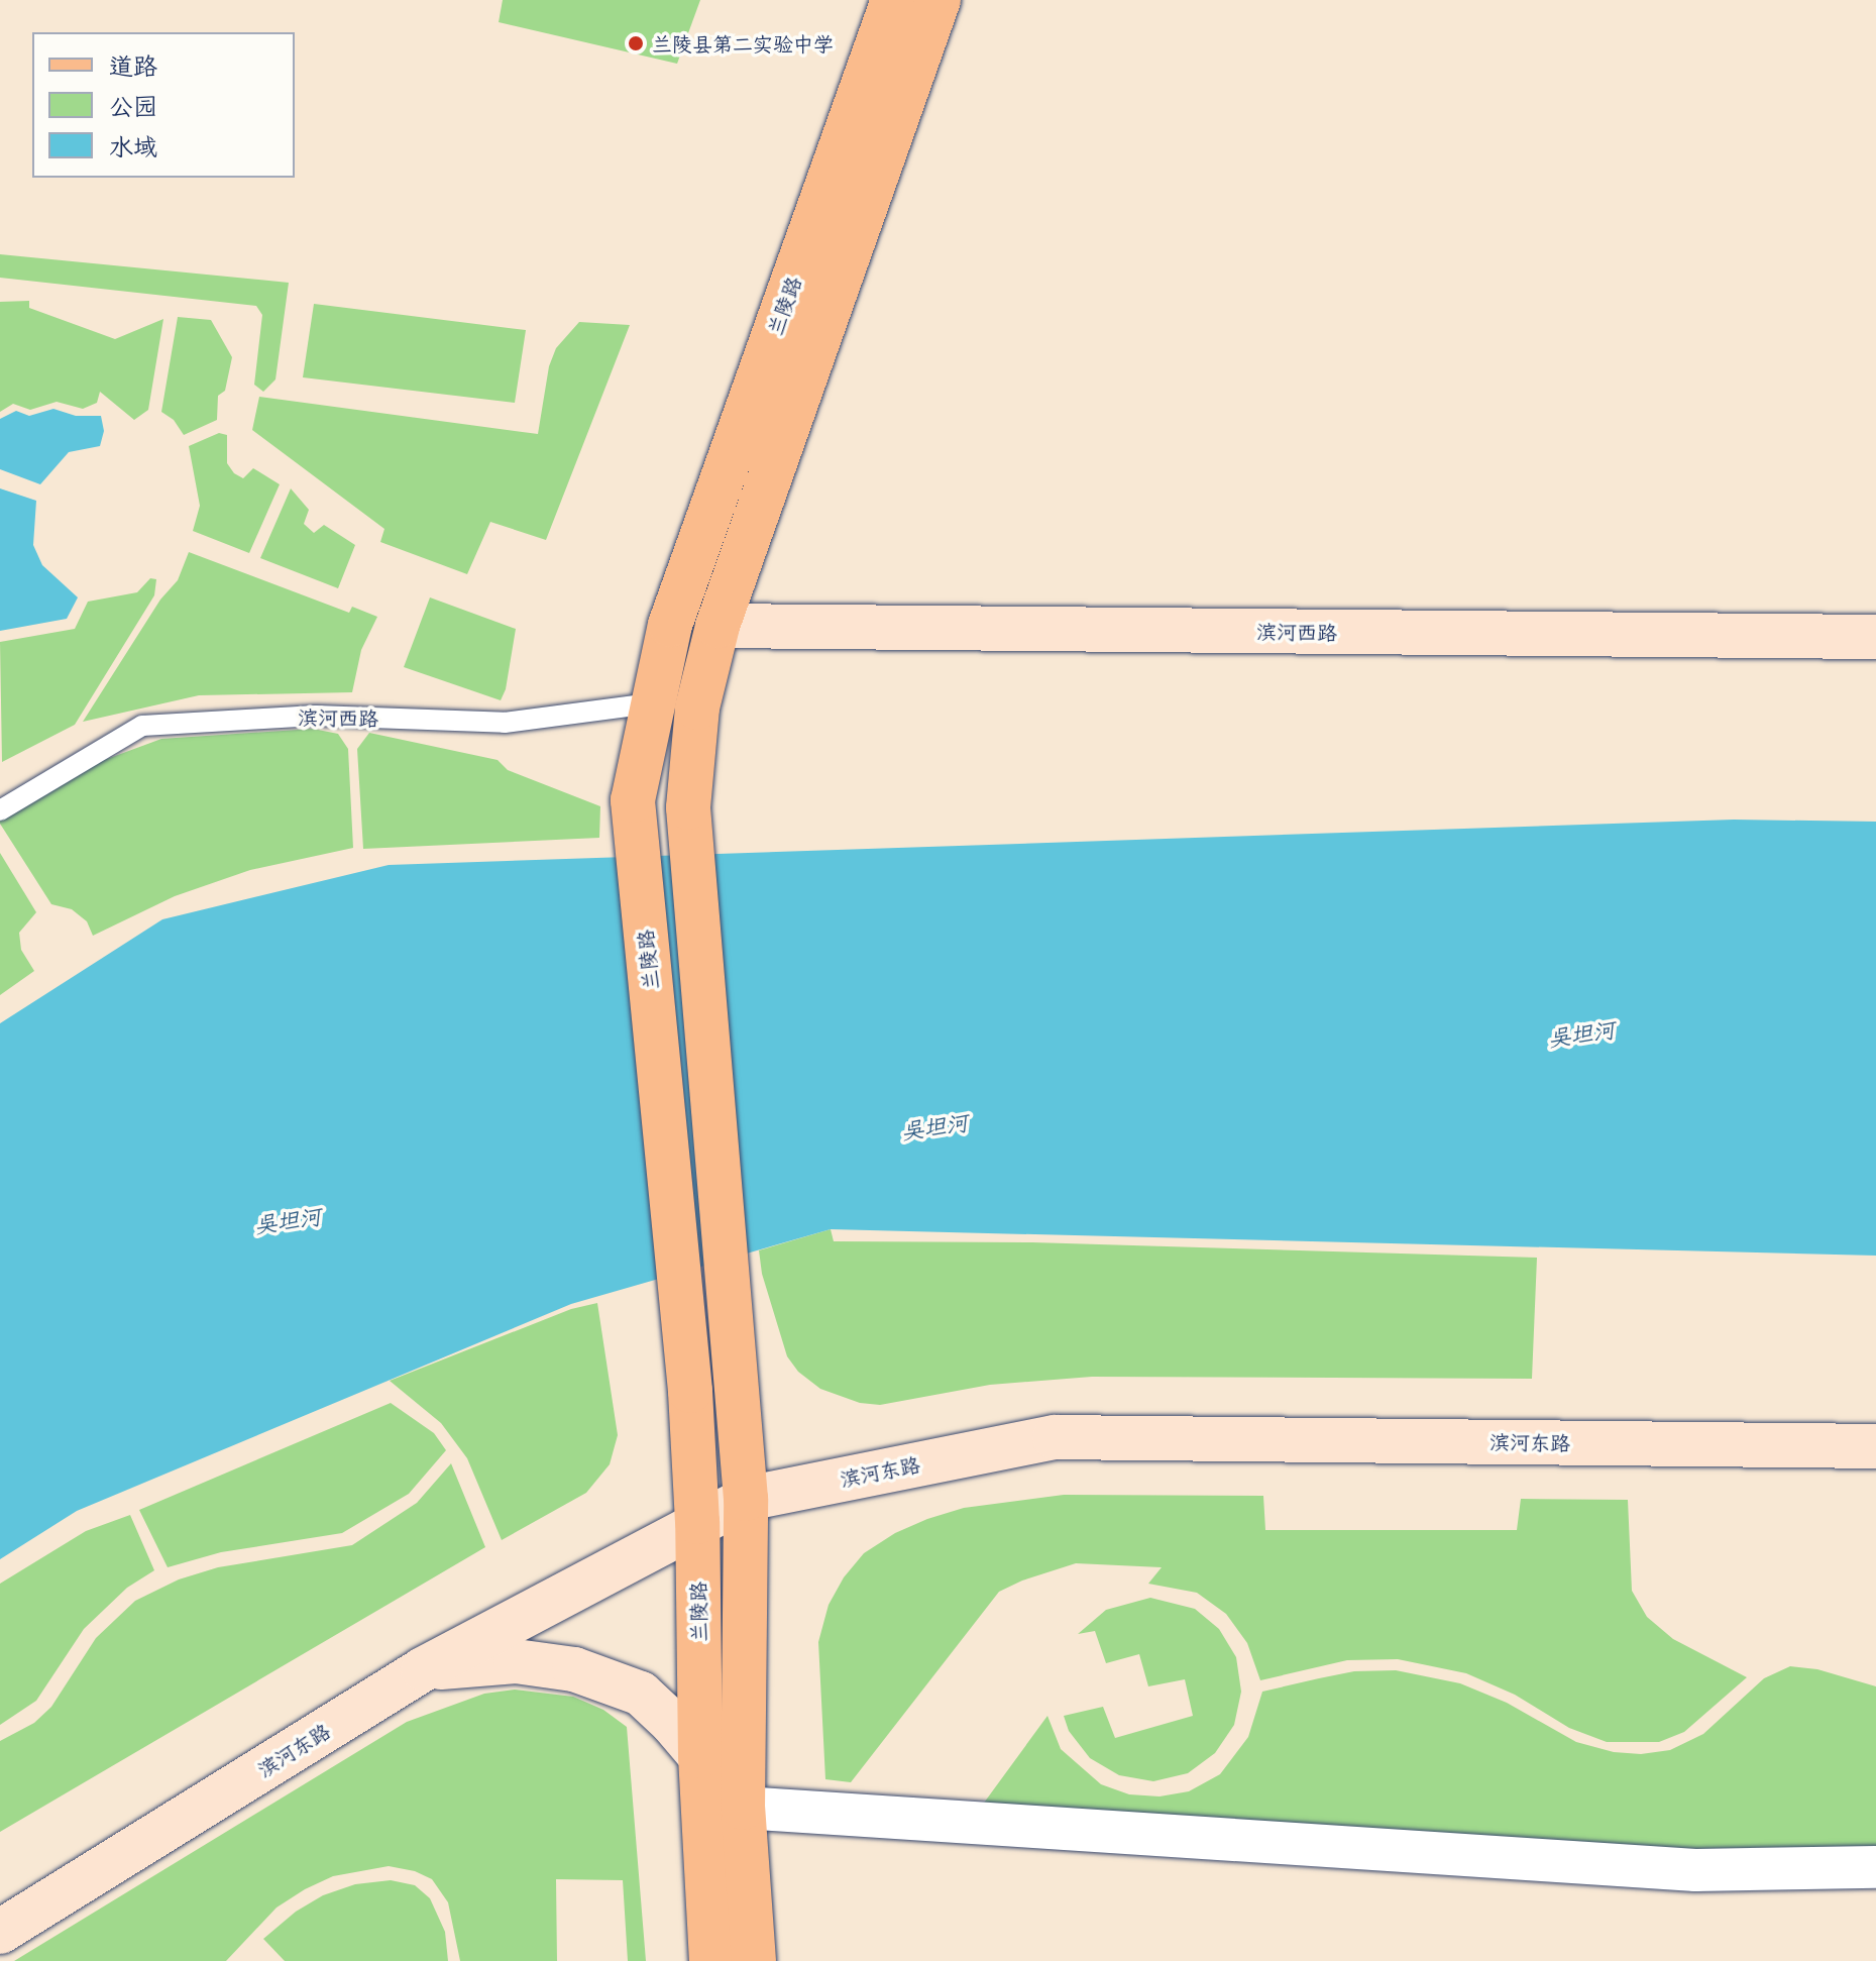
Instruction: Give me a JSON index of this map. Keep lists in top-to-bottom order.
{
  "streets": {
    "main road": ["兰陵路", "滨河西路", "滨河东路"]
  },
  "crossings": [
    ["兰陵路", "滨河西路"],
    ["兰陵路", "滨河东路"]
  ],
  "water": ["吴坦河"],
  "places": ["兰陵县第二实验中学"],
  "legend": ["道路", "公园", "水域"]
}
